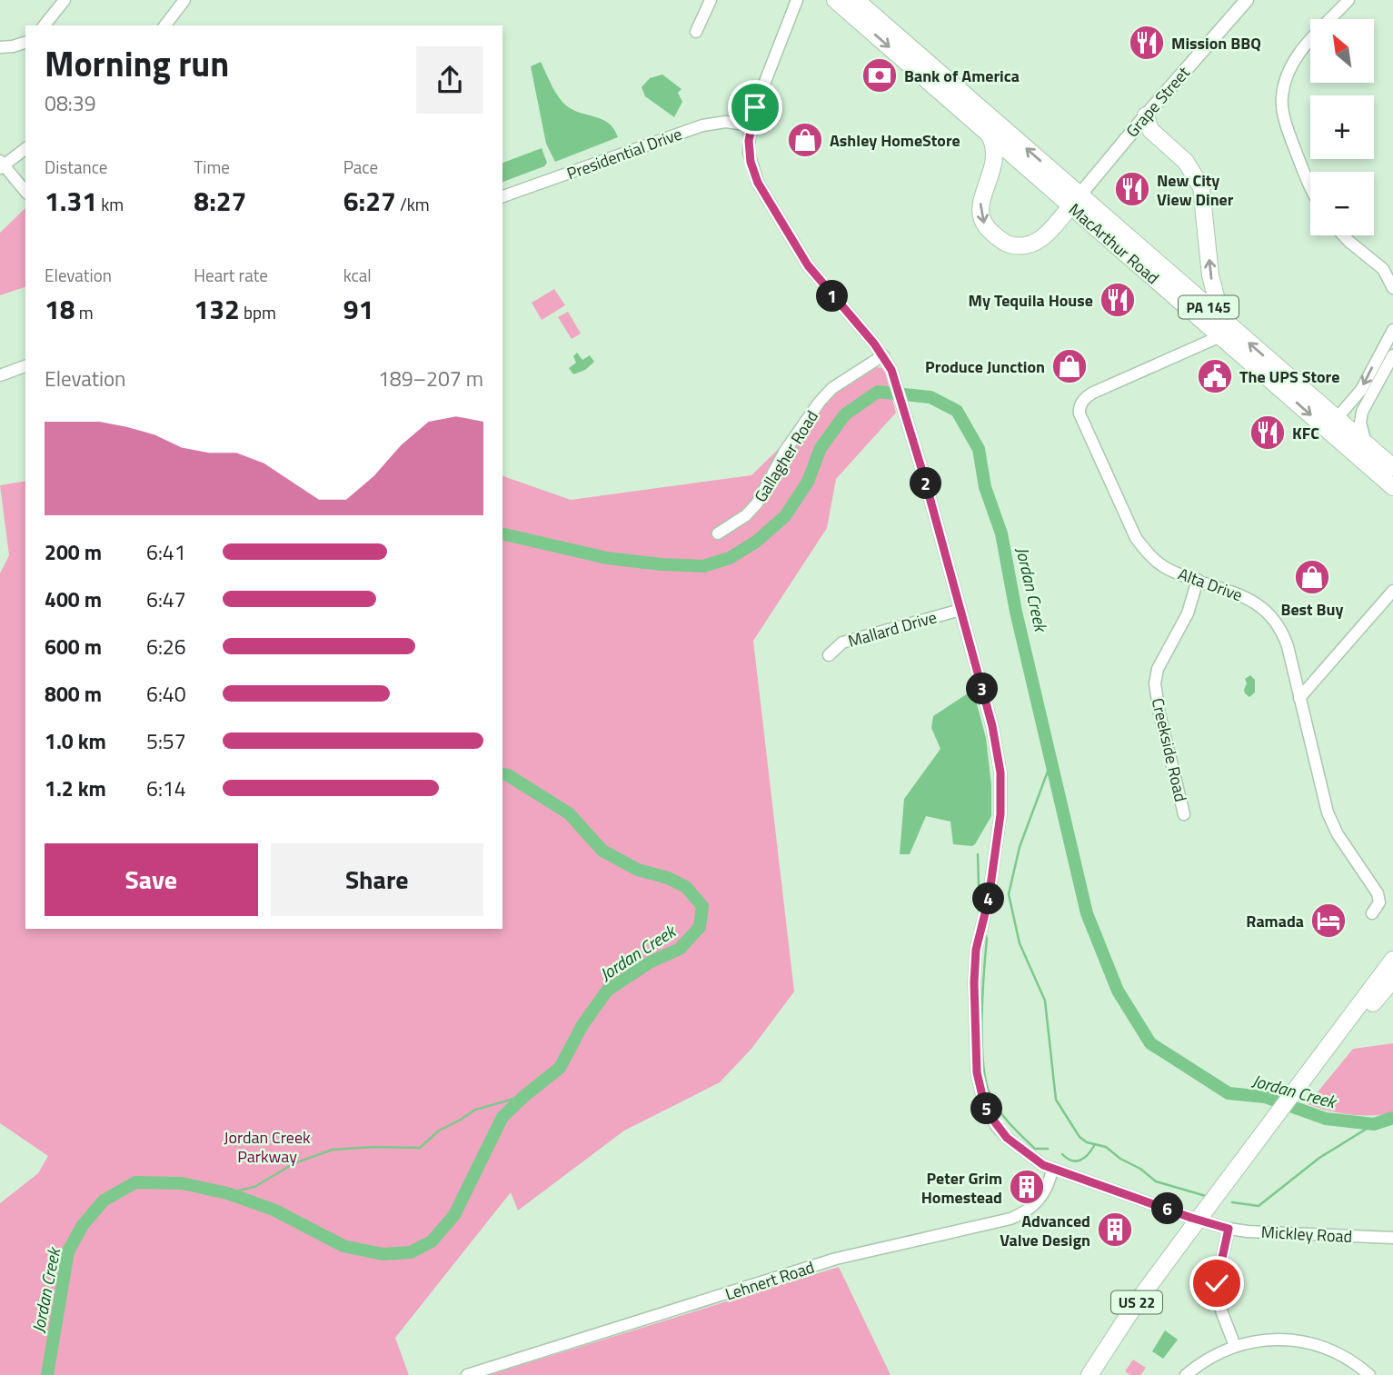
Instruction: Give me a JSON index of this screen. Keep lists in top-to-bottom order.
{
  "streets": {
    "highway": ["MacArthur Road", "PA 145", "US 22"],
    "main road": ["Grape Street"],
    "street": [
      "Presidential Drive",
      "Gallagher Road",
      "Alta Drive",
      "Mallard Drive",
      "Creekside Road",
      "Mickley Road",
      "Lehnert Road"
    ]
  },
  "crossings": [
    ["Grape Street", "MacArthur Road"],
    ["Presidential Drive", "Mickley Road"],
    ["MacArthur Road", "Alta Drive"],
    ["Gallagher Road", "Mickley Road"],
    ["Alta Drive", "Creekside Road"],
    ["Mallard Drive", "Mickley Road"],
    ["Mickley Road", "Lehnert Road"]
  ],
  "water": ["Jordan Creek"],
  "parks": ["Jordan Creek Parkway"],
  "places": {
    "restaurant": [
      "Mission BBQ",
      "New City View Diner",
      "My Tequila House",
      "KFC"
    ],
    "bank": ["Bank of America"],
    "shop": ["Ashley HomeStore", "Produce Junction", "Best Buy"],
    "public building": ["The UPS Store"],
    "hotel": ["Ramada"],
    "building": ["Peter Grim Homestead", "Advanced Valve Design"]
  },
  "north": "top left",
  "page": {
    "map_buttons": ["+", "−"],
    "heading": ["Morning run", "08:39"],
    "stats": [
      ["Distance", "1.31 km"],
      ["Time", "8:27"],
      ["Pace", "6:27 /km"],
      ["Elevation", "18 m"],
      ["Heart rate", "132 bpm"],
      ["kcal", "91"]
    ],
    "pins": [
      "1",
      "2",
      "3",
      "4",
      "5",
      "6"
    ],
    "chart": ["Elevation", "189–207 m"],
    "list": [
      {
        "name": "200 m",
        "note": "6:41"
      },
      {
        "name": "400 m",
        "note": "6:47"
      },
      {
        "name": "600 m",
        "note": "6:26"
      },
      {
        "name": "800 m",
        "note": "6:40"
      },
      {
        "name": "1.0 km",
        "note": "5:57"
      },
      {
        "name": "1.2 km",
        "note": "6:14"
      }
    ],
    "buttons": ["Save", "Share"]
  }
}
